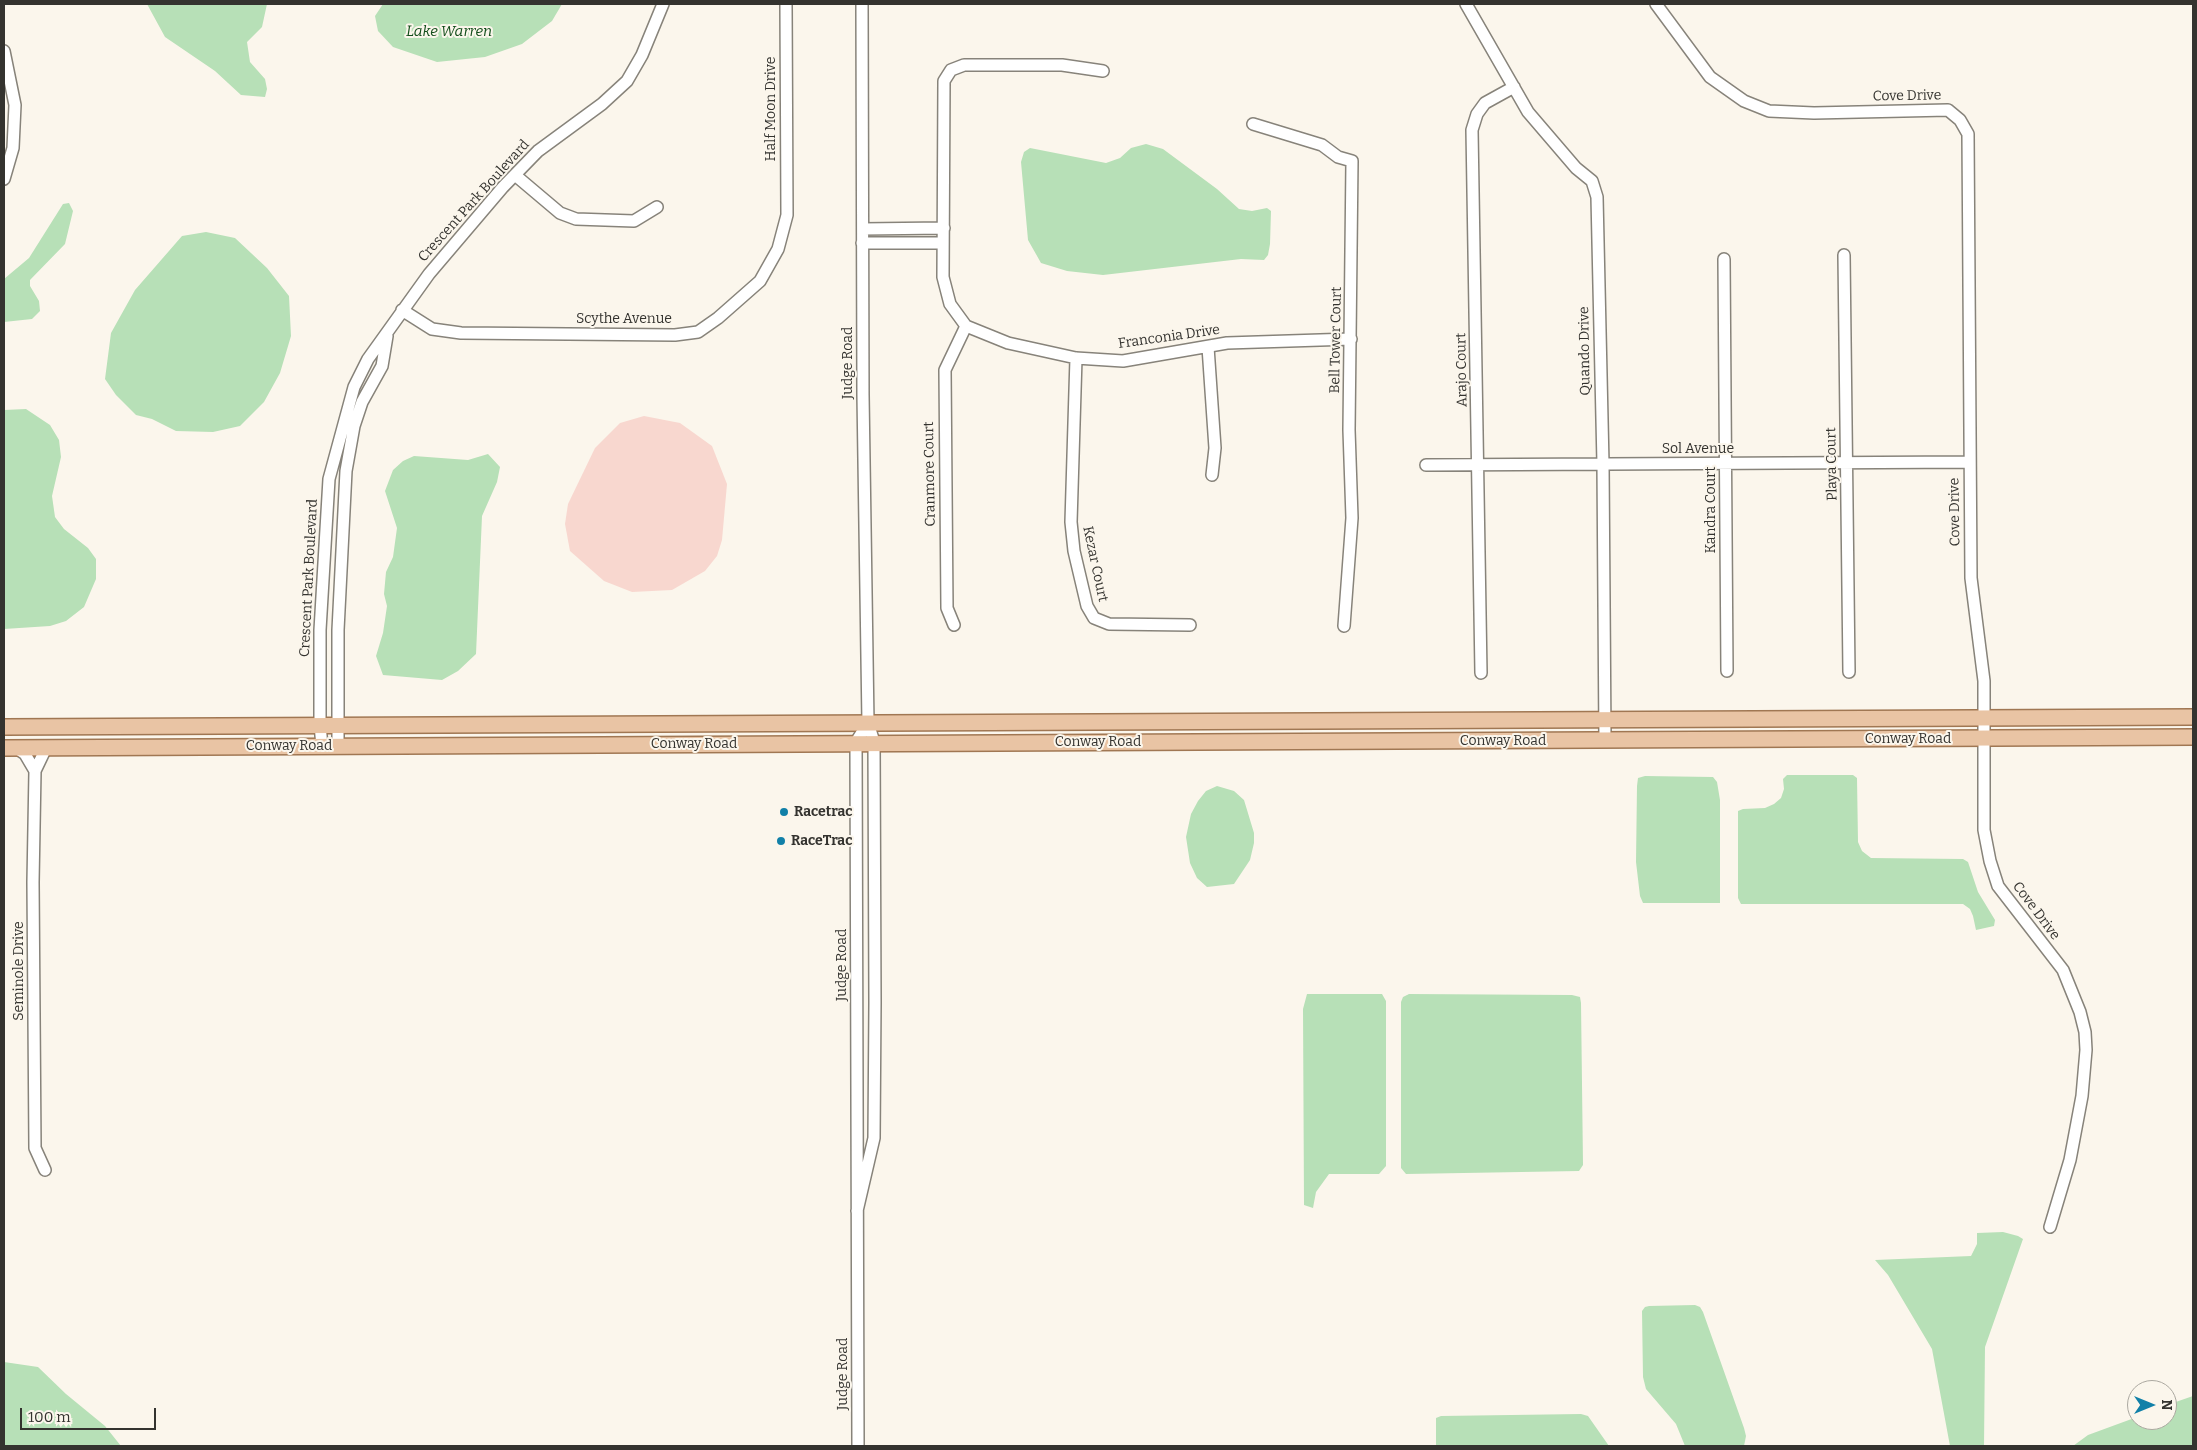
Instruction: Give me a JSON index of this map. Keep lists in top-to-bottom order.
{
  "streets": {
    "main road": ["Conway Road"],
    "street": [
      "Cove Drive",
      "Half Moon Drive",
      "Crescent Park Boulevard",
      "Scythe Avenue",
      "Franconia Drive",
      "Bell Tower Court",
      "Quando Drive",
      "Judge Road",
      "Arajo Court",
      "Sol Avenue",
      "Playa Court",
      "Cranmore Court",
      "Kandra Court",
      "Kezar Court",
      "Seminole Drive"
    ]
  },
  "crossings": [
    ["Cove Drive", "Sol Avenue"],
    ["Cove Drive", "Conway Road"],
    ["Half Moon Drive", "Scythe Avenue"],
    ["Crescent Park Boulevard", "Scythe Avenue"],
    ["Crescent Park Boulevard", "Conway Road"],
    ["Franconia Drive", "Bell Tower Court"],
    ["Franconia Drive", "Cranmore Court"],
    ["Franconia Drive", "Kezar Court"],
    ["Quando Drive", "Arajo Court"],
    ["Quando Drive", "Sol Avenue"],
    ["Quando Drive", "Conway Road"],
    ["Judge Road", "Conway Road"],
    ["Arajo Court", "Sol Avenue"],
    ["Sol Avenue", "Playa Court"],
    ["Sol Avenue", "Kandra Court"],
    ["Conway Road", "Seminole Drive"]
  ],
  "water": ["Lake Warren"],
  "places": ["Racetrac", "RaceTrac"],
  "scale_bar": "100 m",
  "north": "right"
}
